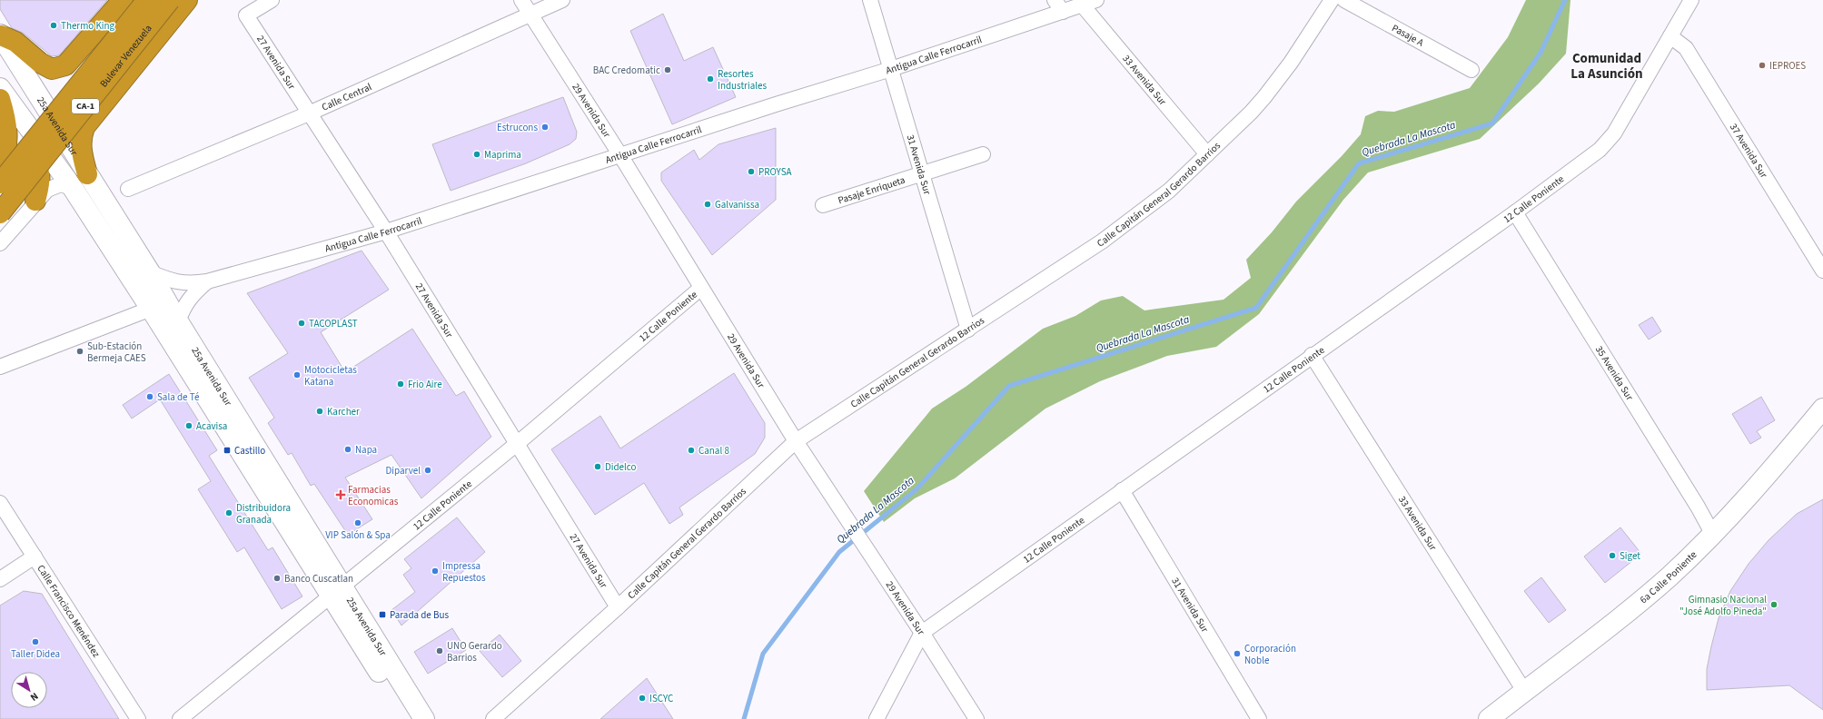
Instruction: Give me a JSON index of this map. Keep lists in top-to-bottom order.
{
  "streets": {
    "highway": ["Bulevar Venezuela", "CA-1"],
    "street": [
      "Pasaje A",
      "Antigua Calle Ferrocarril",
      "27 Avenida Sur",
      "33 Avenida Sur",
      "Calle Central",
      "29 Avenida Sur",
      "25a Avenida Sur",
      "37 Avenida Sur",
      "31 Avenida Sur",
      "Pasaje Enriqueta",
      "Calle Capitán General Gerardo Barrios",
      "12 Calle Poniente",
      "35 Avenida Sur",
      "6a Calle Poniente",
      "Calle Francisco Menéndez"
    ]
  },
  "crossings": [
    ["Antigua Calle Ferrocarril", "27 Avenida Sur"],
    ["Antigua Calle Ferrocarril", "33 Avenida Sur"],
    ["Antigua Calle Ferrocarril", "29 Avenida Sur"],
    ["Antigua Calle Ferrocarril", "25a Avenida Sur"],
    ["Antigua Calle Ferrocarril", "31 Avenida Sur"],
    ["27 Avenida Sur", "Calle Central"],
    ["27 Avenida Sur", "Calle Capitán General Gerardo Barrios"],
    ["27 Avenida Sur", "12 Calle Poniente"],
    ["33 Avenida Sur", "Calle Capitán General Gerardo Barrios"],
    ["33 Avenida Sur", "12 Calle Poniente"],
    ["33 Avenida Sur", "6a Calle Poniente"],
    ["Calle Central", "29 Avenida Sur"],
    ["29 Avenida Sur", "Calle Capitán General Gerardo Barrios"],
    ["29 Avenida Sur", "12 Calle Poniente"],
    ["25a Avenida Sur", "12 Calle Poniente"],
    ["37 Avenida Sur", "12 Calle Poniente"],
    ["31 Avenida Sur", "Pasaje Enriqueta"],
    ["31 Avenida Sur", "Calle Capitán General Gerardo Barrios"],
    ["31 Avenida Sur", "12 Calle Poniente"],
    ["12 Calle Poniente", "35 Avenida Sur"],
    ["35 Avenida Sur", "6a Calle Poniente"]
  ],
  "districts": ["Comunidad La Asunción"],
  "water": ["Quebrada La Mascota"],
  "places": {
    "other": [
      "Thermo King",
      "IEPROES",
      "BAC Credomatic",
      "Resortes Industriales",
      "Estrucons",
      "Maprima",
      "PROYSA",
      "Galvanissa",
      "TACOPLAST",
      "Sub-Estación Bermeja CAES",
      "Motocicletas Katana",
      "Frio Aire",
      "Sala de Té",
      "Karcher",
      "Acavisa",
      "Napa",
      "Canal 8",
      "Didelco",
      "Diparvel",
      "Distribuidora Granada",
      "VIP Salón & Spa",
      "Siget",
      "Impressa Repuestos",
      "Banco Cuscatlan",
      "Gimnasio Nacional \"José Adolfo Pineda\"",
      "Taller Didea",
      "UNO Gerardo Barrios",
      "Corporación Noble",
      "ISCYC"
    ],
    "transit": ["Castillo", "Parada de Bus"],
    "health": ["Farmacias Economicas"]
  },
  "north": "bottom right"
}
